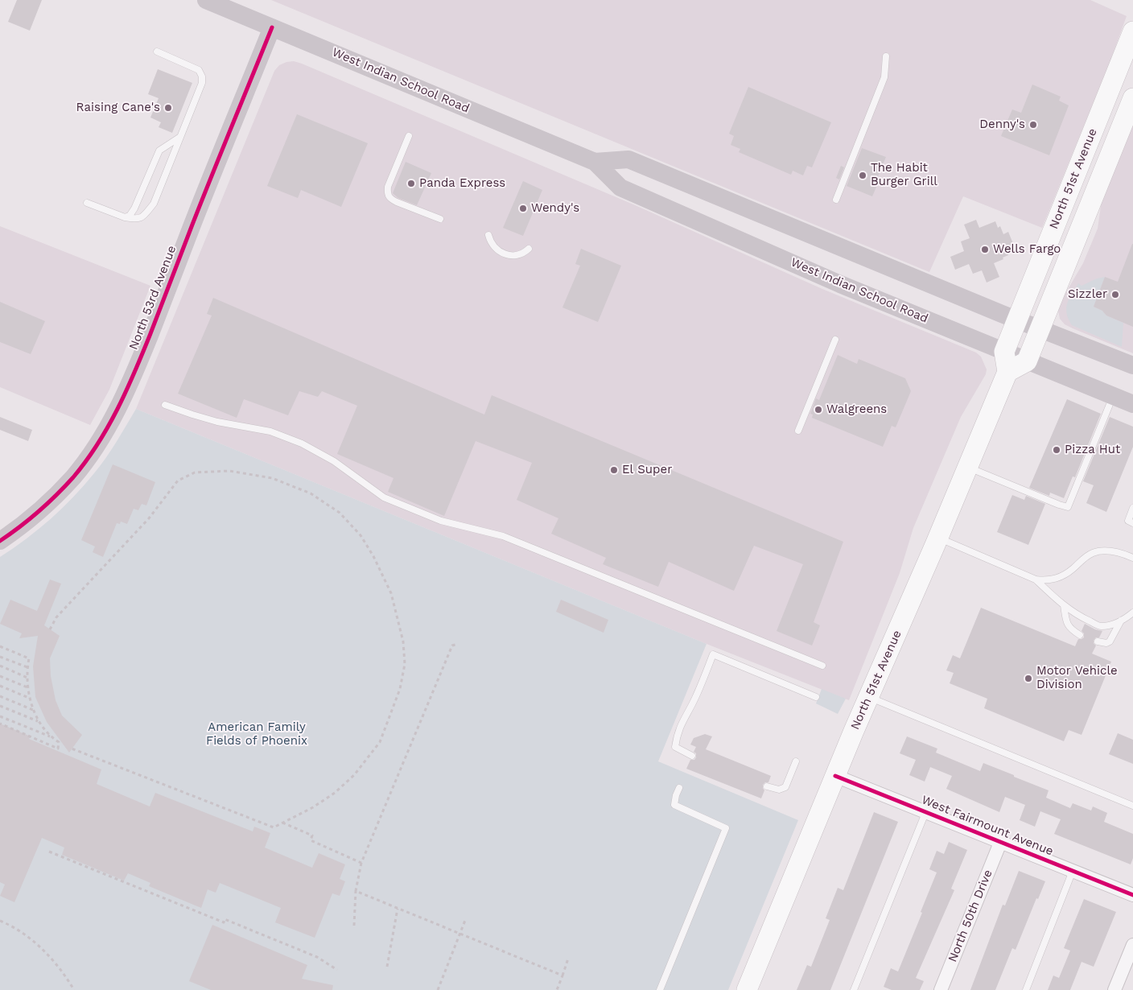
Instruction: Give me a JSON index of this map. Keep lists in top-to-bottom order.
{
  "streets": {
    "main road": ["West Indian School Road", "North 51st Avenue", "North 53rd Avenue"],
    "street": ["West Fairmount Avenue", "North 50th Drive"]
  },
  "crossings": [
    ["West Indian School Road", "North 51st Avenue"],
    ["West Indian School Road", "North 53rd Avenue"],
    ["North 51st Avenue", "West Fairmount Avenue"],
    ["West Fairmount Avenue", "North 50th Drive"]
  ],
  "parks": ["American Family Fields of Phoenix"],
  "places": [
    "Raising Cane's",
    "Denny's",
    "The Habit Burger Grill",
    "Panda Express",
    "Wendy's",
    "Wells Fargo",
    "Sizzler",
    "Walgreens",
    "Pizza Hut",
    "El Super",
    "Motor Vehicle Division"
  ]
}
